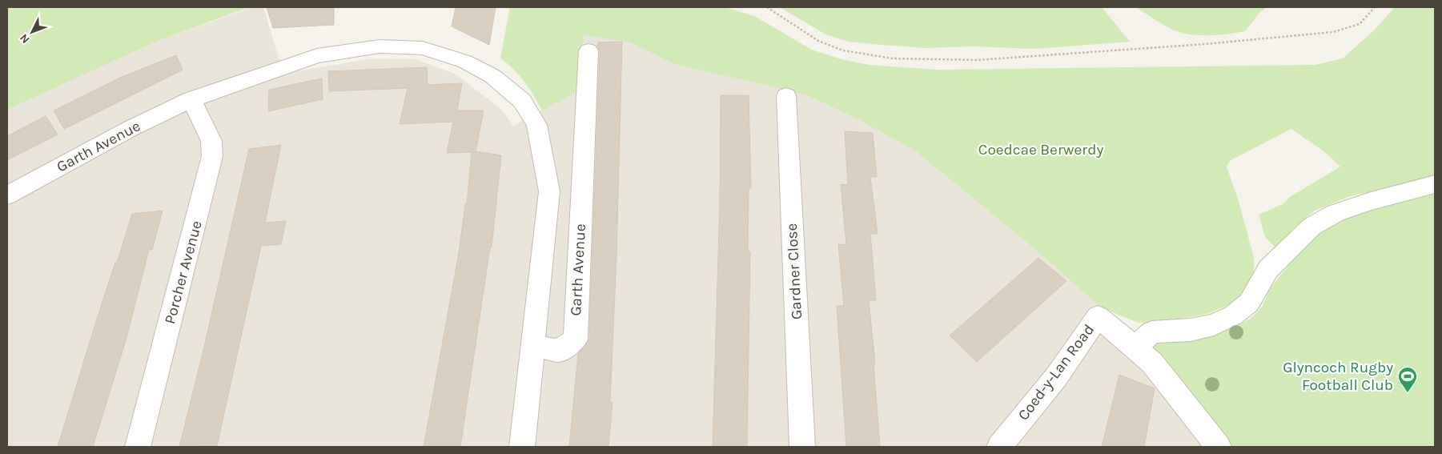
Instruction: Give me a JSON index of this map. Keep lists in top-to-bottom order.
{
  "streets": {
    "street": [
      "Garth Avenue",
      "Gardner Close",
      "Porcher Avenue",
      "Coed-y-Lan Road"
    ]
  },
  "crossings": [
    ["Garth Avenue", "Porcher Avenue"]
  ],
  "parks": ["Coedcae Berwerdy"],
  "places": {
    "sports": ["Glyncoch Rugby Football Club"]
  },
  "north": "bottom left"
}
